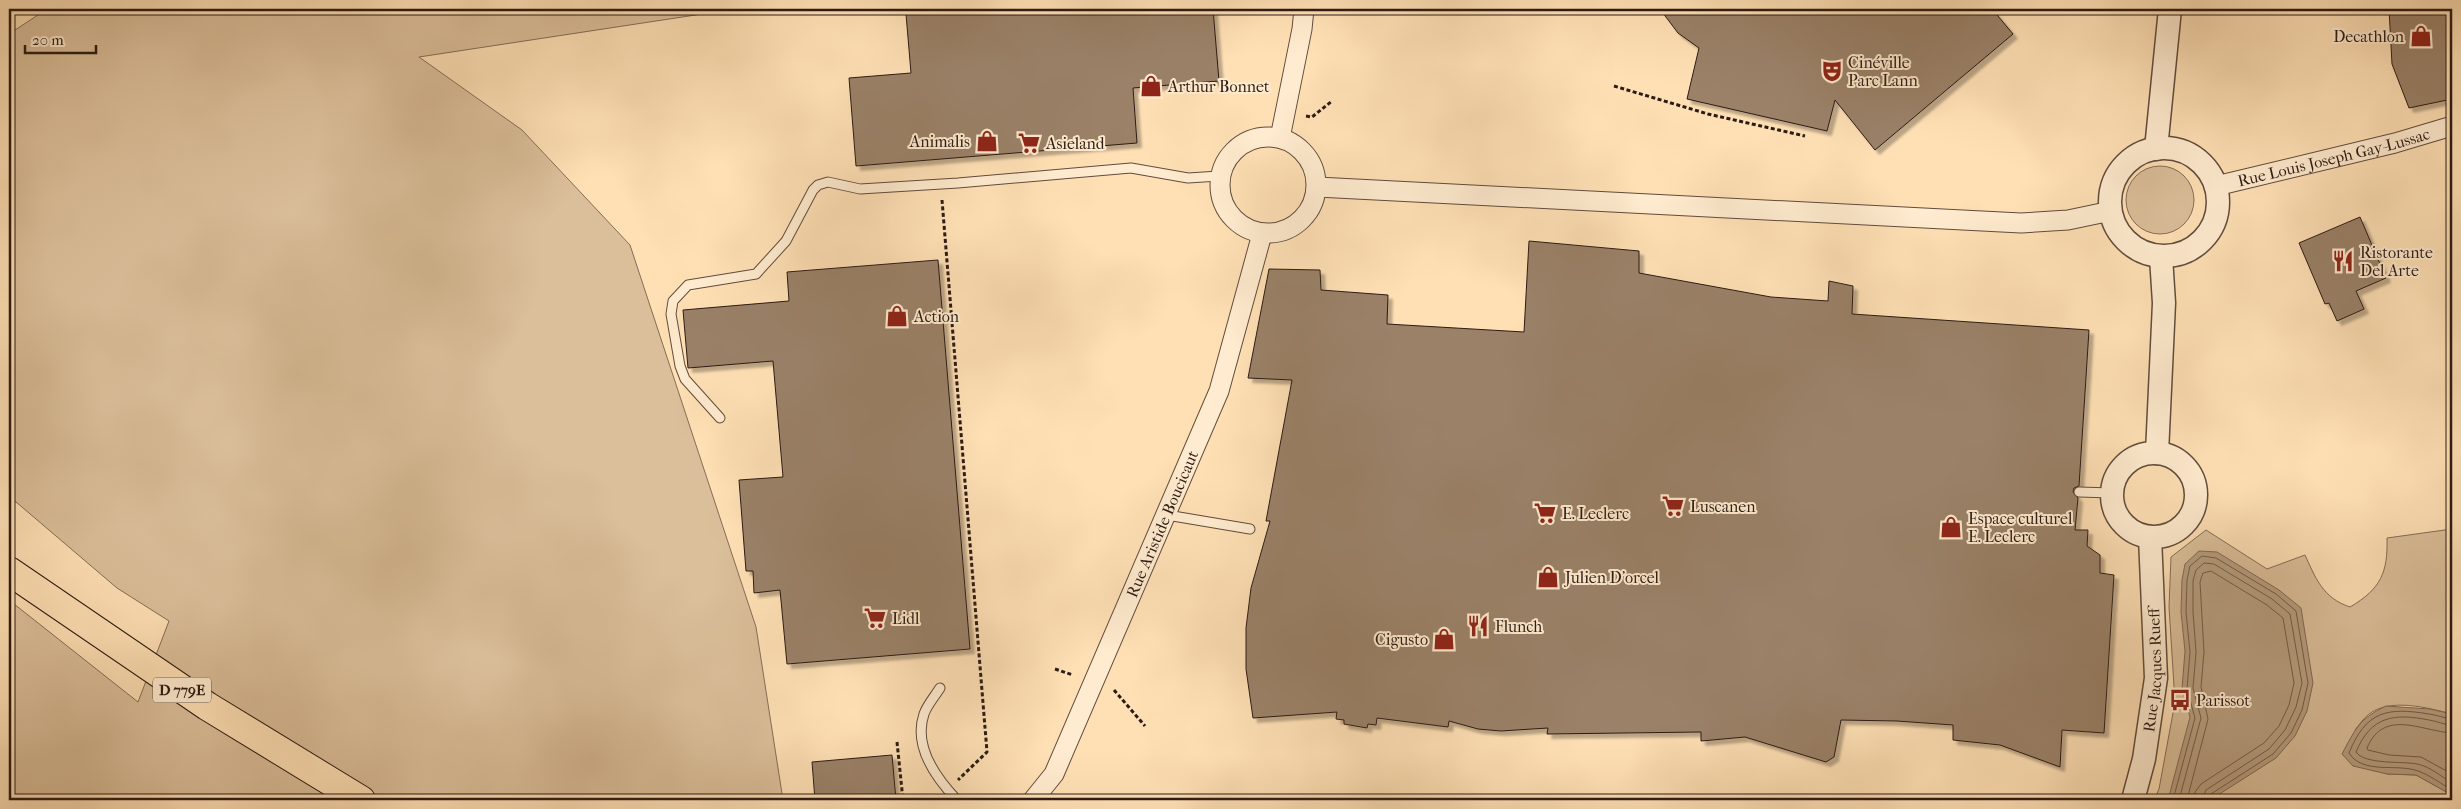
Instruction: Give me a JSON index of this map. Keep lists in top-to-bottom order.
{
  "streets": {
    "main road": ["D 779E"],
    "street": ["Rue Louis Joseph Gay-Lussac", "Rue Aristide Boucicaut", "Rue Jacques Rueff"]
  },
  "places": {
    "shop": [
      "Decathlon",
      "Arthur Bonnet",
      "Animalis",
      "Action",
      "Espace culturel E. Leclerc",
      "Julien D'orcel",
      "Cigusto"
    ],
    "theatre": ["Cinéville Parc Lann"],
    "supermarket": [
      "Asieland",
      "Luscanen",
      "E. Leclerc",
      "Lidl"
    ],
    "restaurant": ["Ristorante Del Arte", "Flunch"],
    "bus stop": ["Parissot"]
  },
  "scale_bar": "20 m"
}
